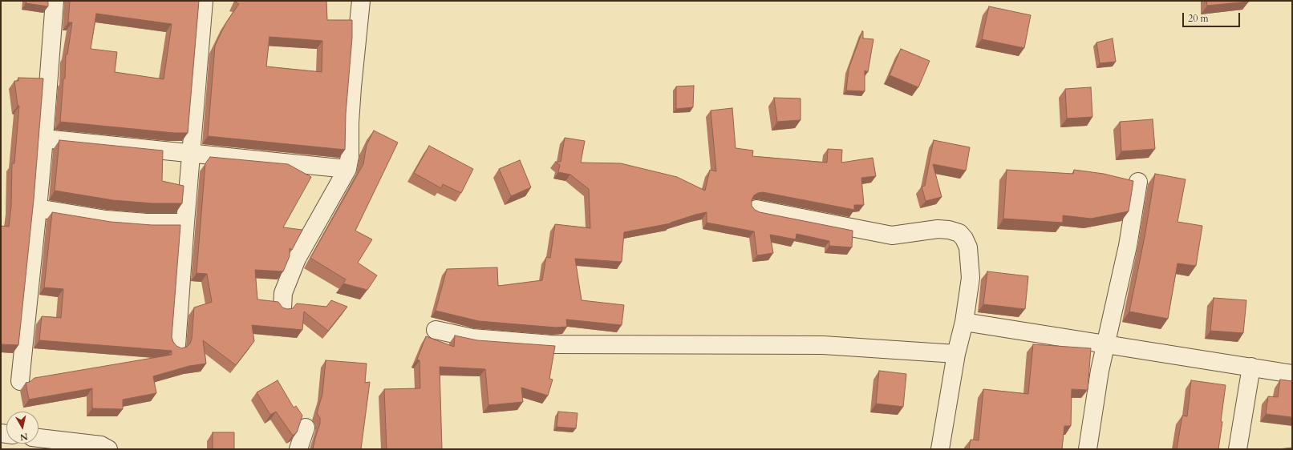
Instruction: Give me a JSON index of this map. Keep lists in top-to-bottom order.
{
  "scale_bar": "20 m",
  "north": "bottom"
}
